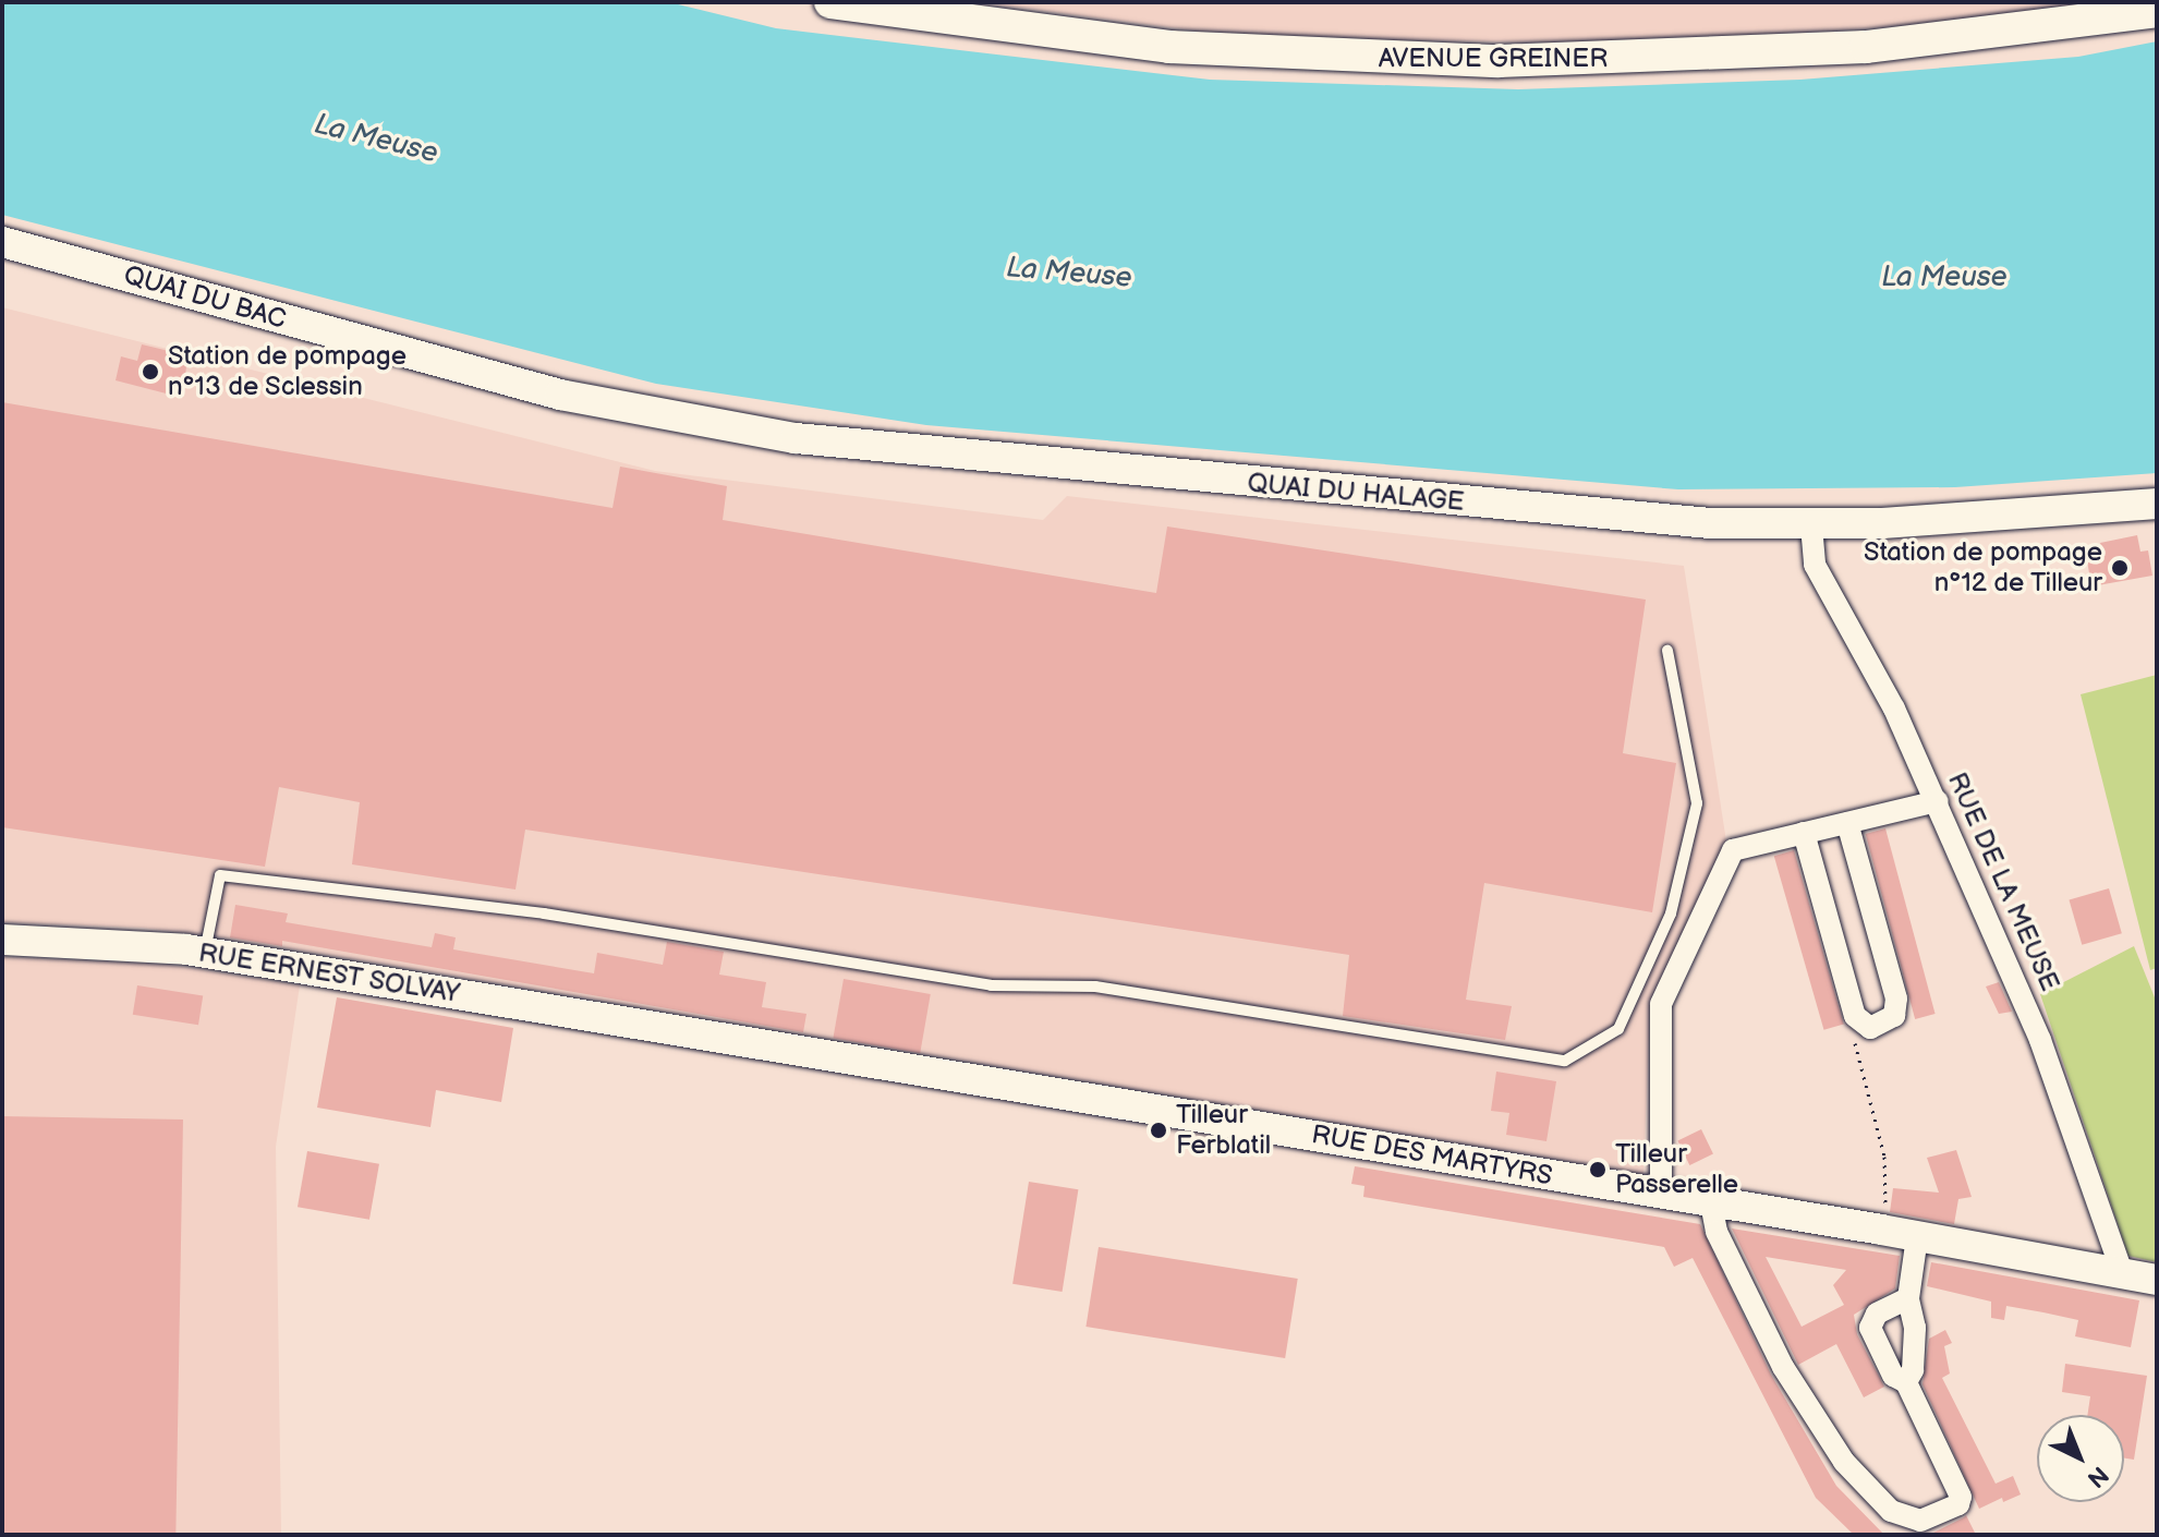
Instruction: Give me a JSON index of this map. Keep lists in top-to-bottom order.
{
  "streets": {
    "main road": ["AVENUE GREINER"],
    "street": [
      "QUAI DU BAC",
      "QUAI DU HALAGE",
      "RUE DE LA MEUSE",
      "RUE ERNEST SOLVAY",
      "RUE DES MARTYRS"
    ]
  },
  "crossings": [
    ["QUAI DU BAC", "QUAI DU HALAGE"],
    ["QUAI DU HALAGE", "RUE DE LA MEUSE"],
    ["RUE DE LA MEUSE", "RUE DES MARTYRS"],
    ["RUE ERNEST SOLVAY", "RUE DES MARTYRS"]
  ],
  "water": ["La Meuse"],
  "places": [
    "Station de pompage n°13 de Sclessin",
    "Station de pompage n°12 de Tilleur",
    "Tilleur Ferblatil",
    "Tilleur Passerelle"
  ],
  "north": "bottom right"
}
